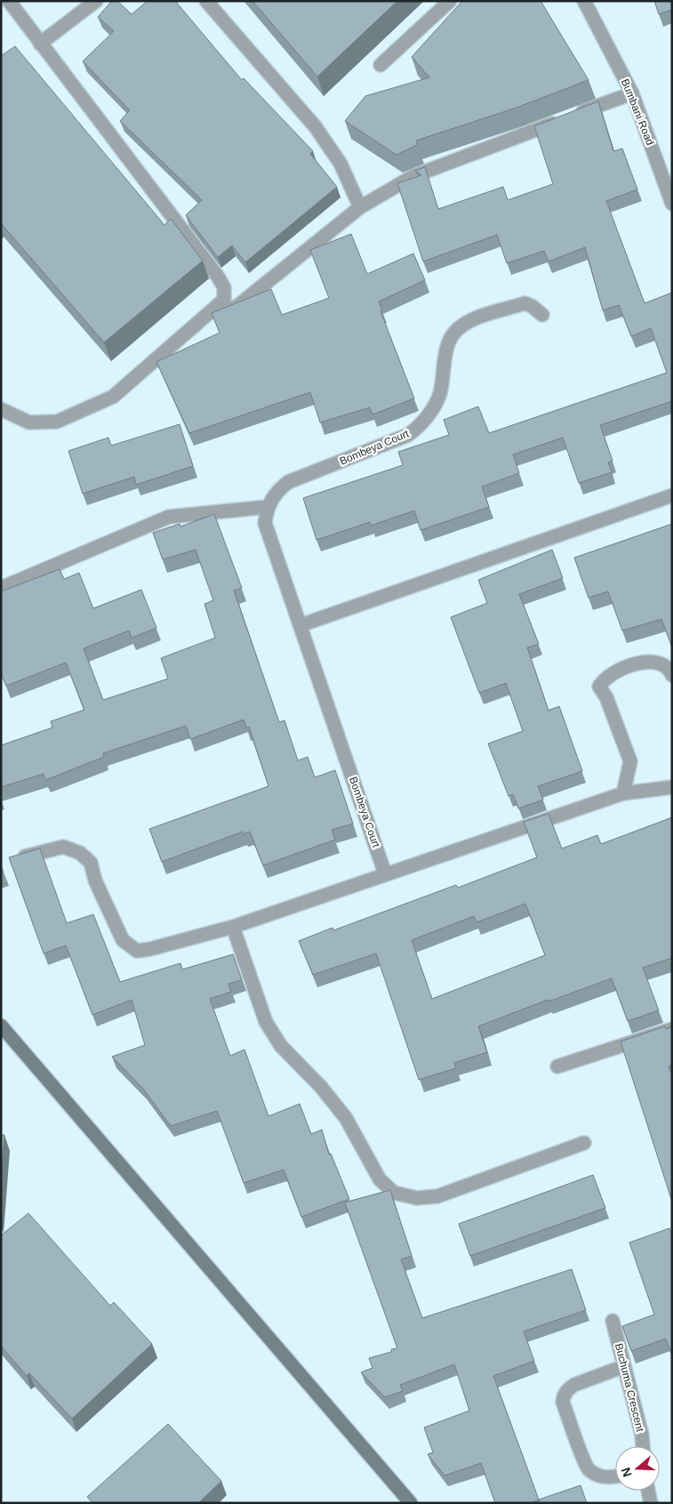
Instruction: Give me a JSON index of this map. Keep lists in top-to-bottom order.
{
  "streets": {
    "street": ["Bumbani Road", "Bombeya Court", "Buchuma Crescent"]
  },
  "north": "left"
}
